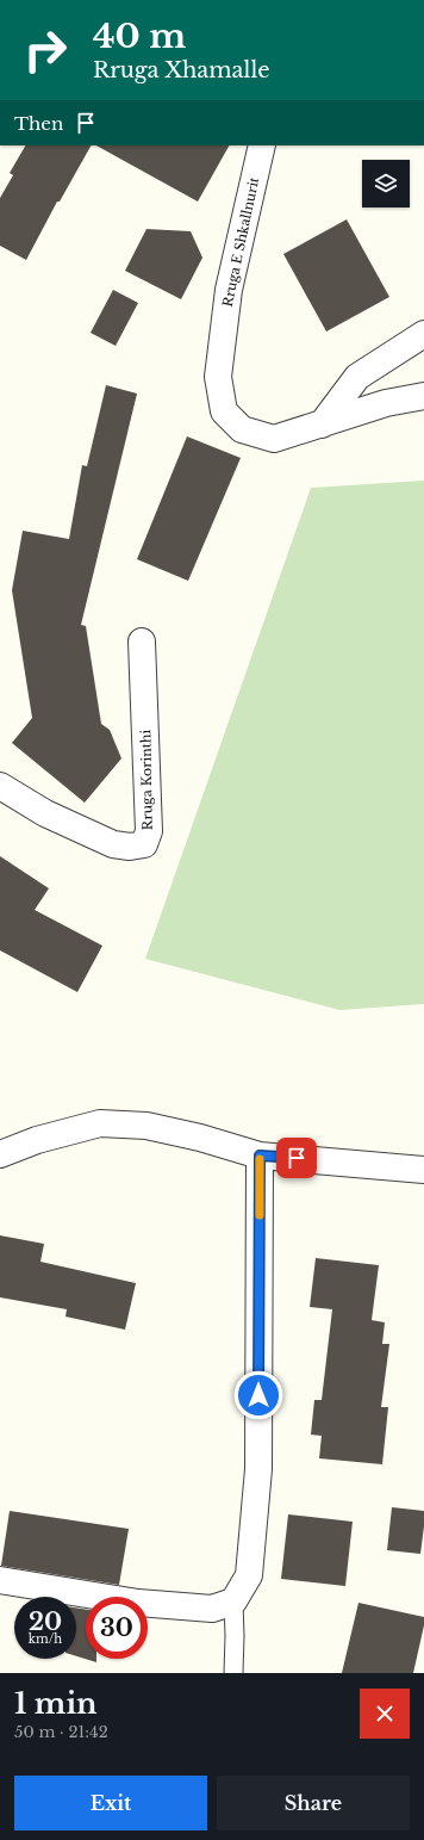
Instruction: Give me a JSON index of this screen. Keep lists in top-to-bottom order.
{
  "streets": {
    "street": ["Rruga E Shkallnurit", "Rruga Korinthi"]
  },
  "page": {
    "turn": ["40 m", "Rruga Xhamalle"],
    "then": "Then",
    "speed": "20 km/h",
    "limit": "30",
    "heading": ["1 min", "50 m · 21:42"],
    "buttons": ["Exit", "Share"]
  }
}
